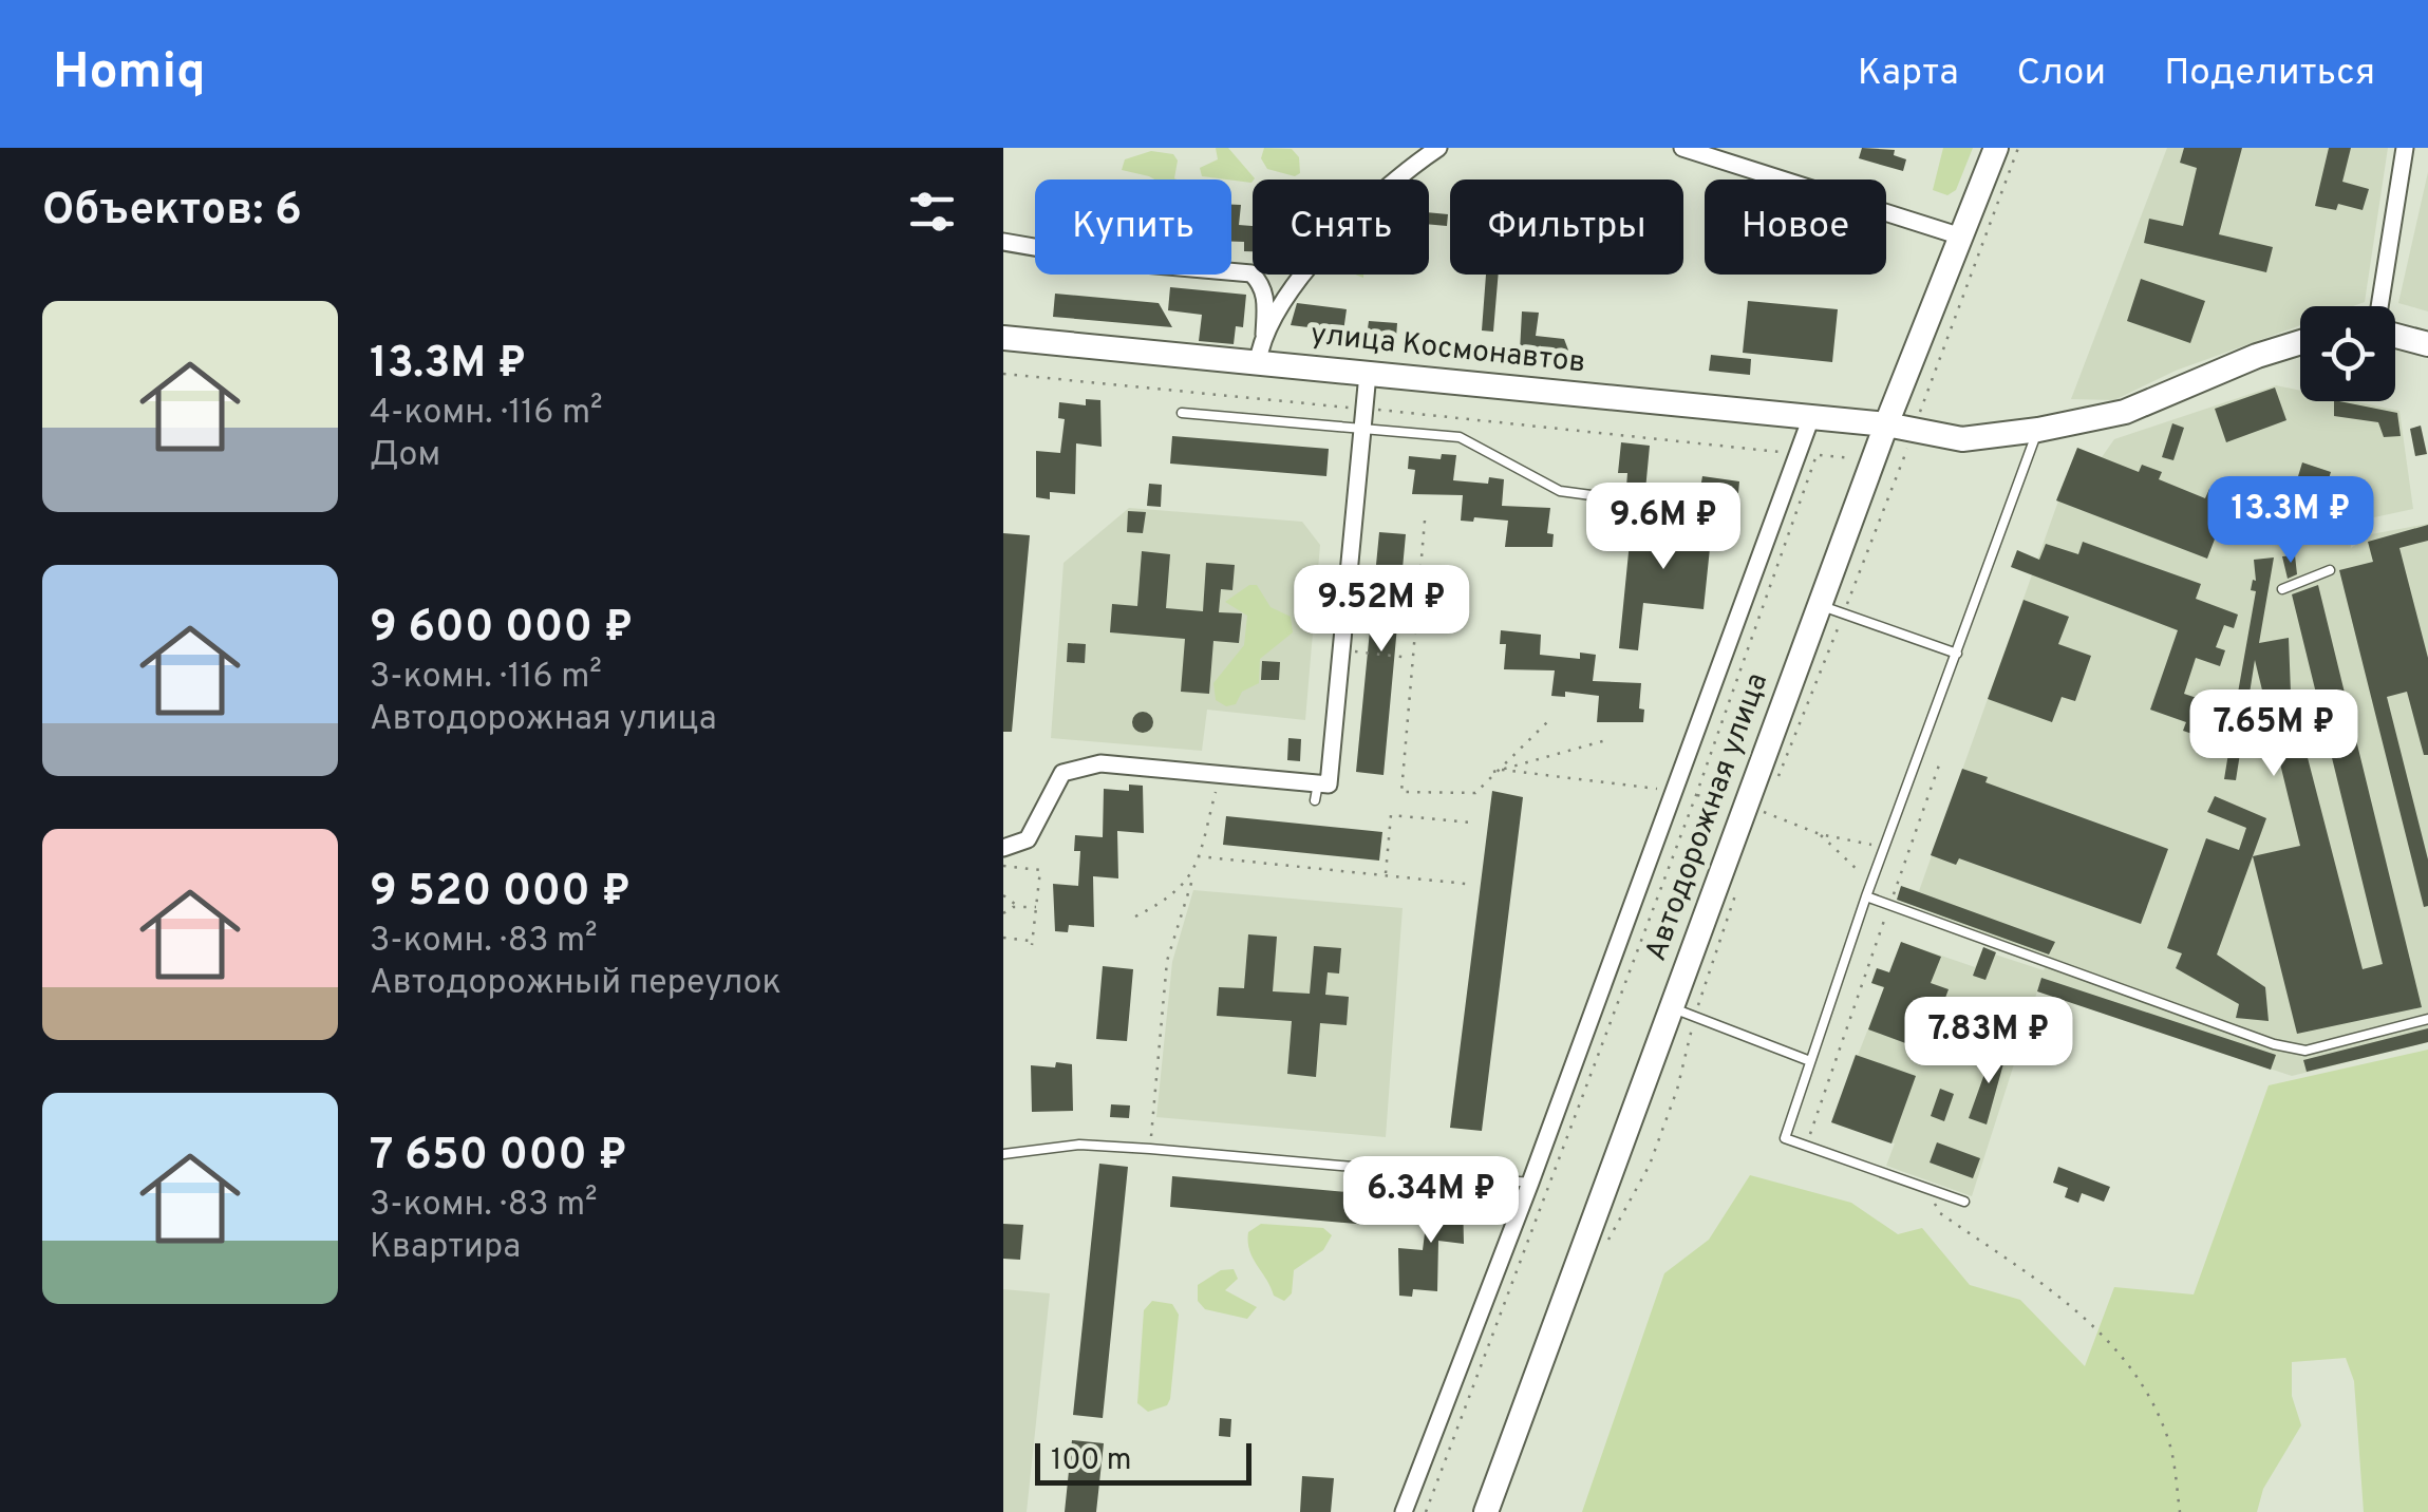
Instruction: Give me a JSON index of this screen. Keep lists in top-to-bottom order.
{
  "streets": {
    "main road": ["улица Космонавтов", "Автодорожная улица"]
  },
  "crossings": [
    ["улица Космонавтов", "Автодорожная улица"]
  ],
  "scale_bar": "100 m",
  "page": {
    "header": "Homiq",
    "nav": ["Карта", "Слои", "Поделиться"],
    "heading": "Объектов: 6",
    "chip": [
      "Купить",
      "Снять",
      "Фильтры",
      "Новое"
    ],
    "list": [
      {
        "name": "13.3M ₽",
        "note": "4-комн. · 116 m² · Дом"
      },
      {
        "name": "9 600 000 ₽",
        "note": "3-комн. · 116 m² · Автодорожная улица"
      },
      {
        "name": "9 520 000 ₽",
        "note": "3-комн. · 83 m² · Автодорожный переулок"
      },
      {
        "name": "7 650 000 ₽",
        "note": "3-комн. · 83 m² · Квартира"
      }
    ],
    "price": [
      "13.3M ₽",
      "9.6M ₽",
      "9.52M ₽",
      "7.65M ₽",
      "7.83M ₽",
      "6.34M ₽"
    ],
    "scale": "100 m"
  }
}
